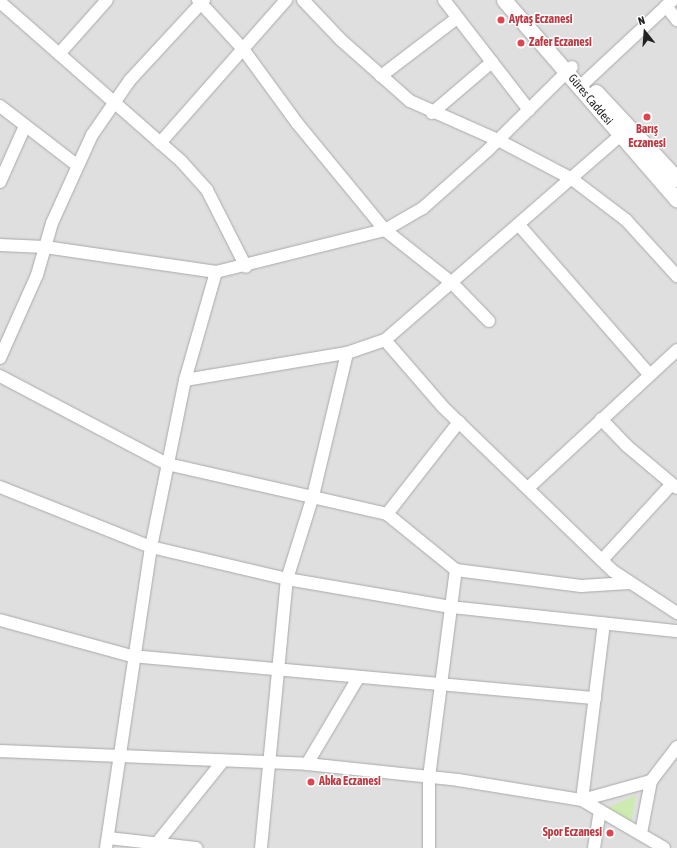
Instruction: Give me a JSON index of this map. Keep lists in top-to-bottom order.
{
  "streets": {
    "street": ["Güres Caddesi"]
  },
  "places": [
    "Aytaş Eczanesi",
    "Zafer Eczanesi",
    "Barış Eczanesi",
    "Abka Eczanesi",
    "Spor Eczanesi"
  ],
  "north": "top"
}
